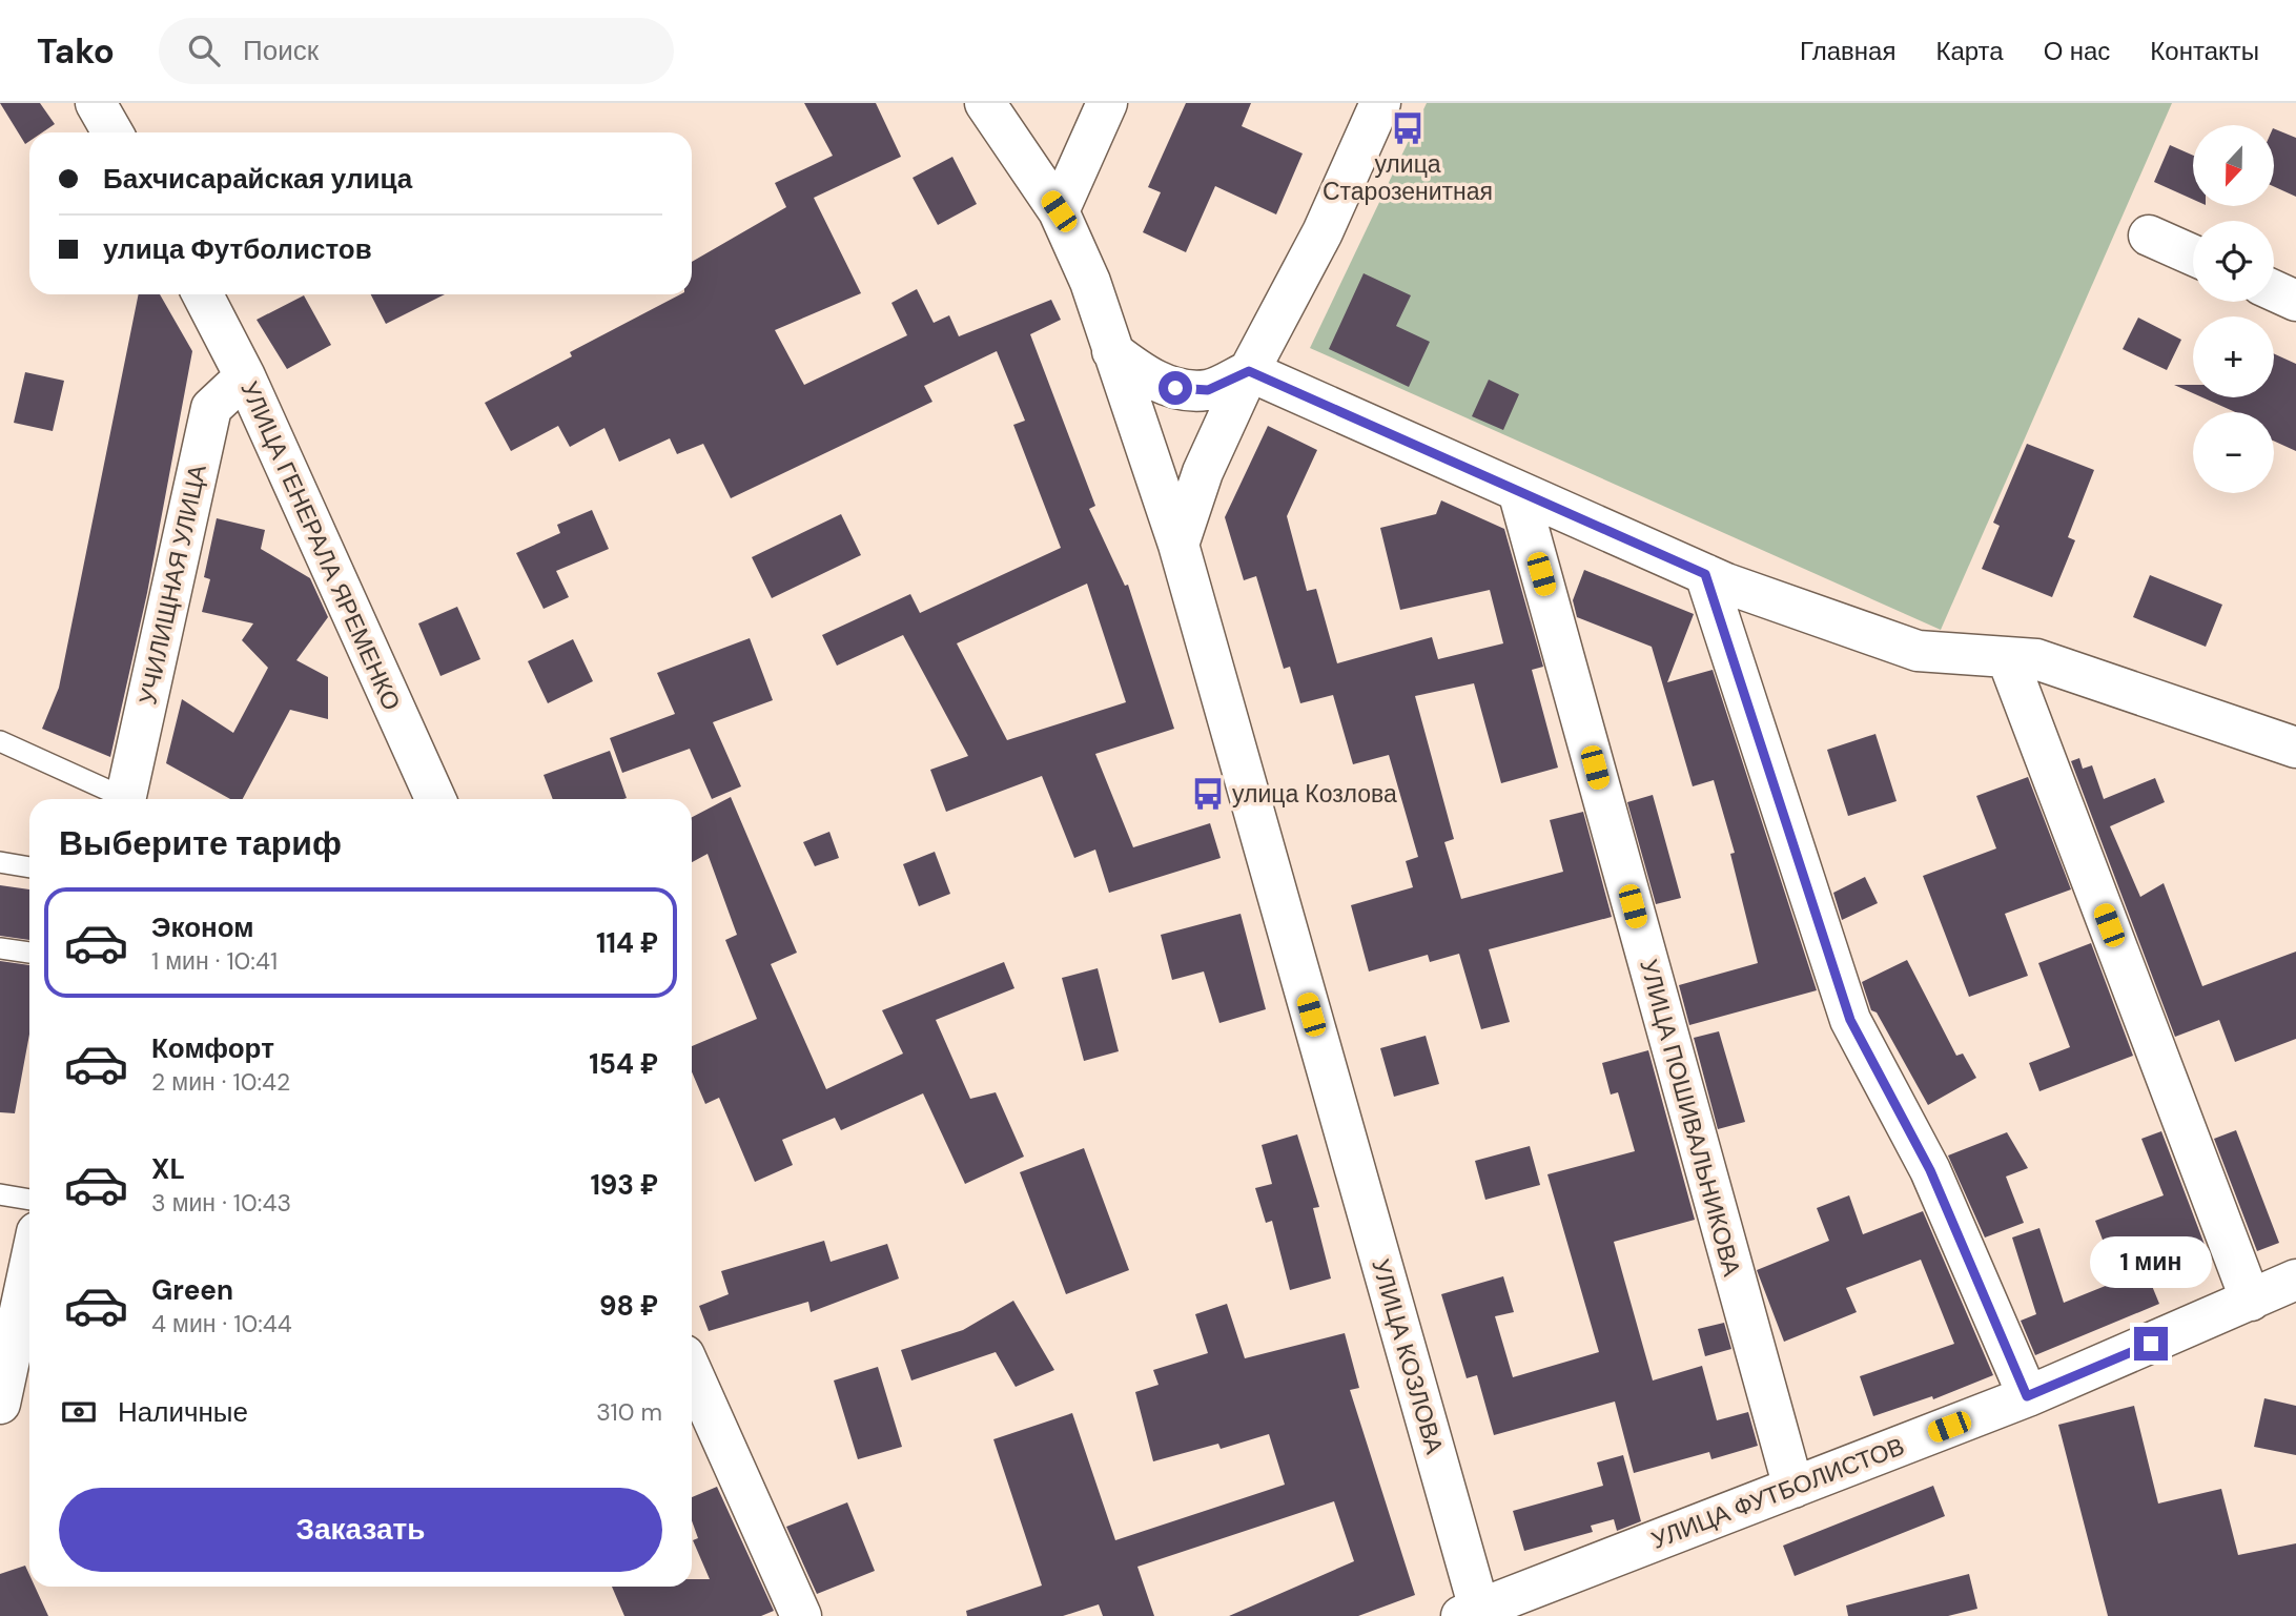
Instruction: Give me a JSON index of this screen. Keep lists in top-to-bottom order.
{
  "streets": {
    "street": [
      "УЛИЦА ГЕНЕРАЛА ЯРЕМЕНКО",
      "УЧИЛИЩНАЯ УЛИЦА",
      "УЛИЦА ПОШИВАЛЬНИКОВА",
      "УЛИЦА КОЗЛОВА",
      "УЛИЦА ФУТБОЛИСТОВ"
    ]
  },
  "crossings": [
    ["УЛИЦА ГЕНЕРАЛА ЯРЕМЕНКО", "УЧИЛИЩНАЯ УЛИЦА"],
    ["УЛИЦА ПОШИВАЛЬНИКОВА", "УЛИЦА ФУТБОЛИСТОВ"],
    ["УЛИЦА КОЗЛОВА", "УЛИЦА ФУТБОЛИСТОВ"]
  ],
  "places": {
    "bus stop": ["улица Старозенитная", "улица Козлова"]
  },
  "north": "bottom",
  "page": {
    "header": "Tako",
    "search": "Поиск",
    "nav": [
      "Главная",
      "Карта",
      "О нас",
      "Контакты"
    ],
    "map_buttons": ["+", "−"],
    "banner": ["Бахчисарайская улица", "улица Футболистов"],
    "heading": "Выберите тариф",
    "list": [
      {
        "name": "Эконом",
        "note": "1 мин · 10:41",
        "value": "114 ₽"
      },
      {
        "name": "Комфорт",
        "note": "2 мин · 10:42",
        "value": "154 ₽"
      },
      {
        "name": "XL",
        "note": "3 мин · 10:43",
        "value": "193 ₽"
      },
      {
        "name": "Green",
        "note": "4 мин · 10:44",
        "value": "98 ₽"
      }
    ],
    "bubble": "1 мин",
    "pay": ["Наличные", "310 m"],
    "buttons": "Заказать"
  }
}
